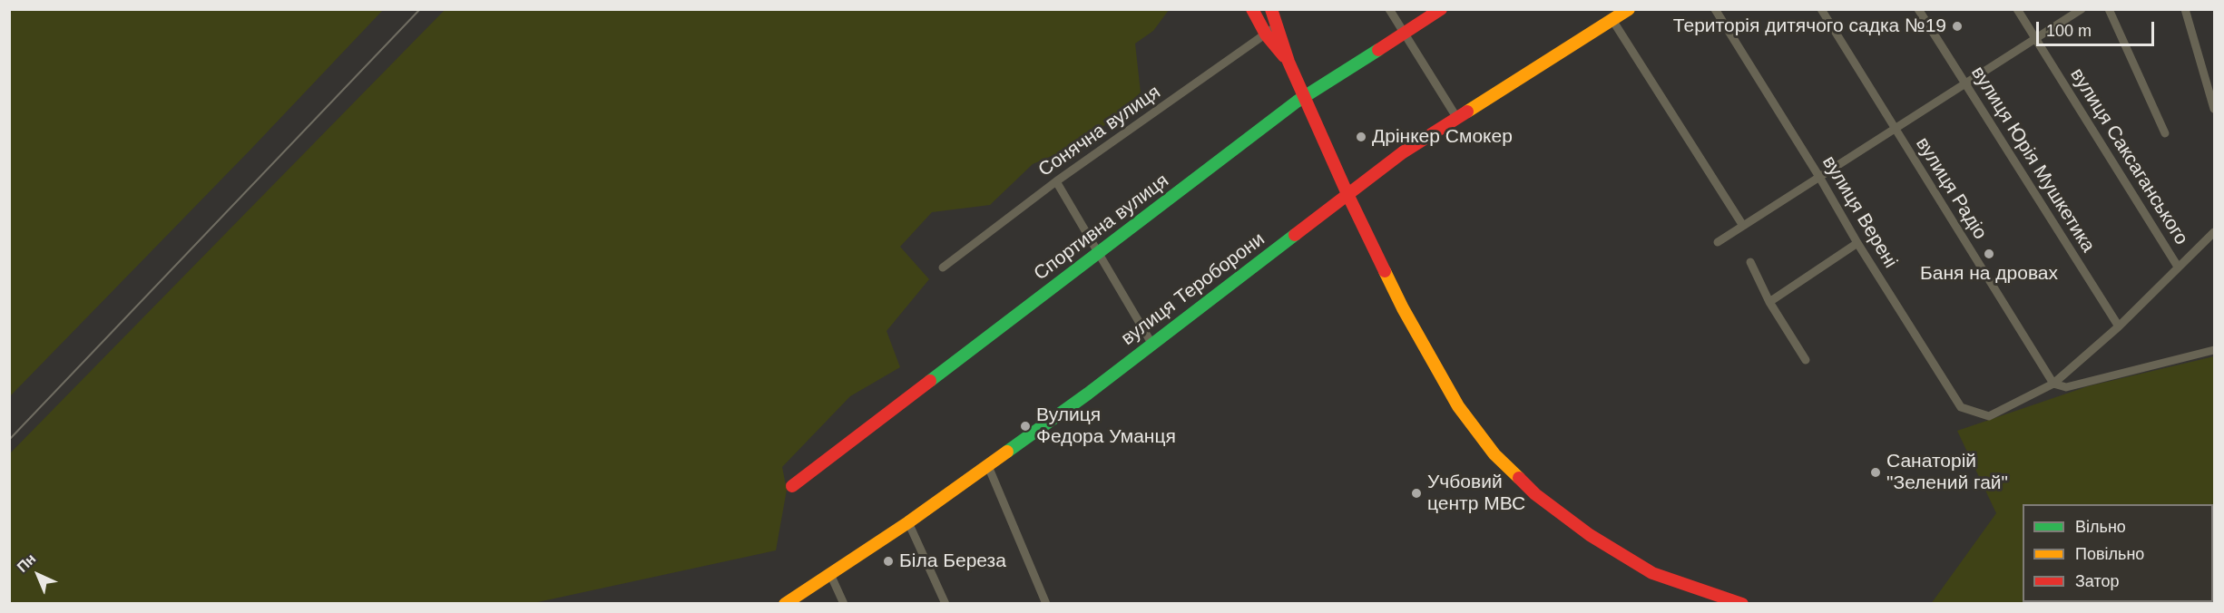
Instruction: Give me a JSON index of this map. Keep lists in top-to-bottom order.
{
  "streets": {
    "main road": ["Спортивна вулиця", "вулиця Тероборони"],
    "street": [
      "Сонячна вулиця",
      "вулиця Саксаганського",
      "вулиця Юрія Мушкетика",
      "вулиця Радіо",
      "вулиця Верені"
    ]
  },
  "crossings": [
    ["вулиця Радіо", "вулиця Верені"]
  ],
  "places": [
    "Територія дитячого садка №19",
    "Дрінкер Смокер",
    "Баня на дровах",
    "Вулиця Федора Уманця",
    "Санаторій \"Зелений гай\"",
    "Учбовий центр МВС",
    "Біла Береза"
  ],
  "legend": ["Вільно", "Повільно", "Затор"],
  "scale_bar": "100 m",
  "north": "top left"
}
